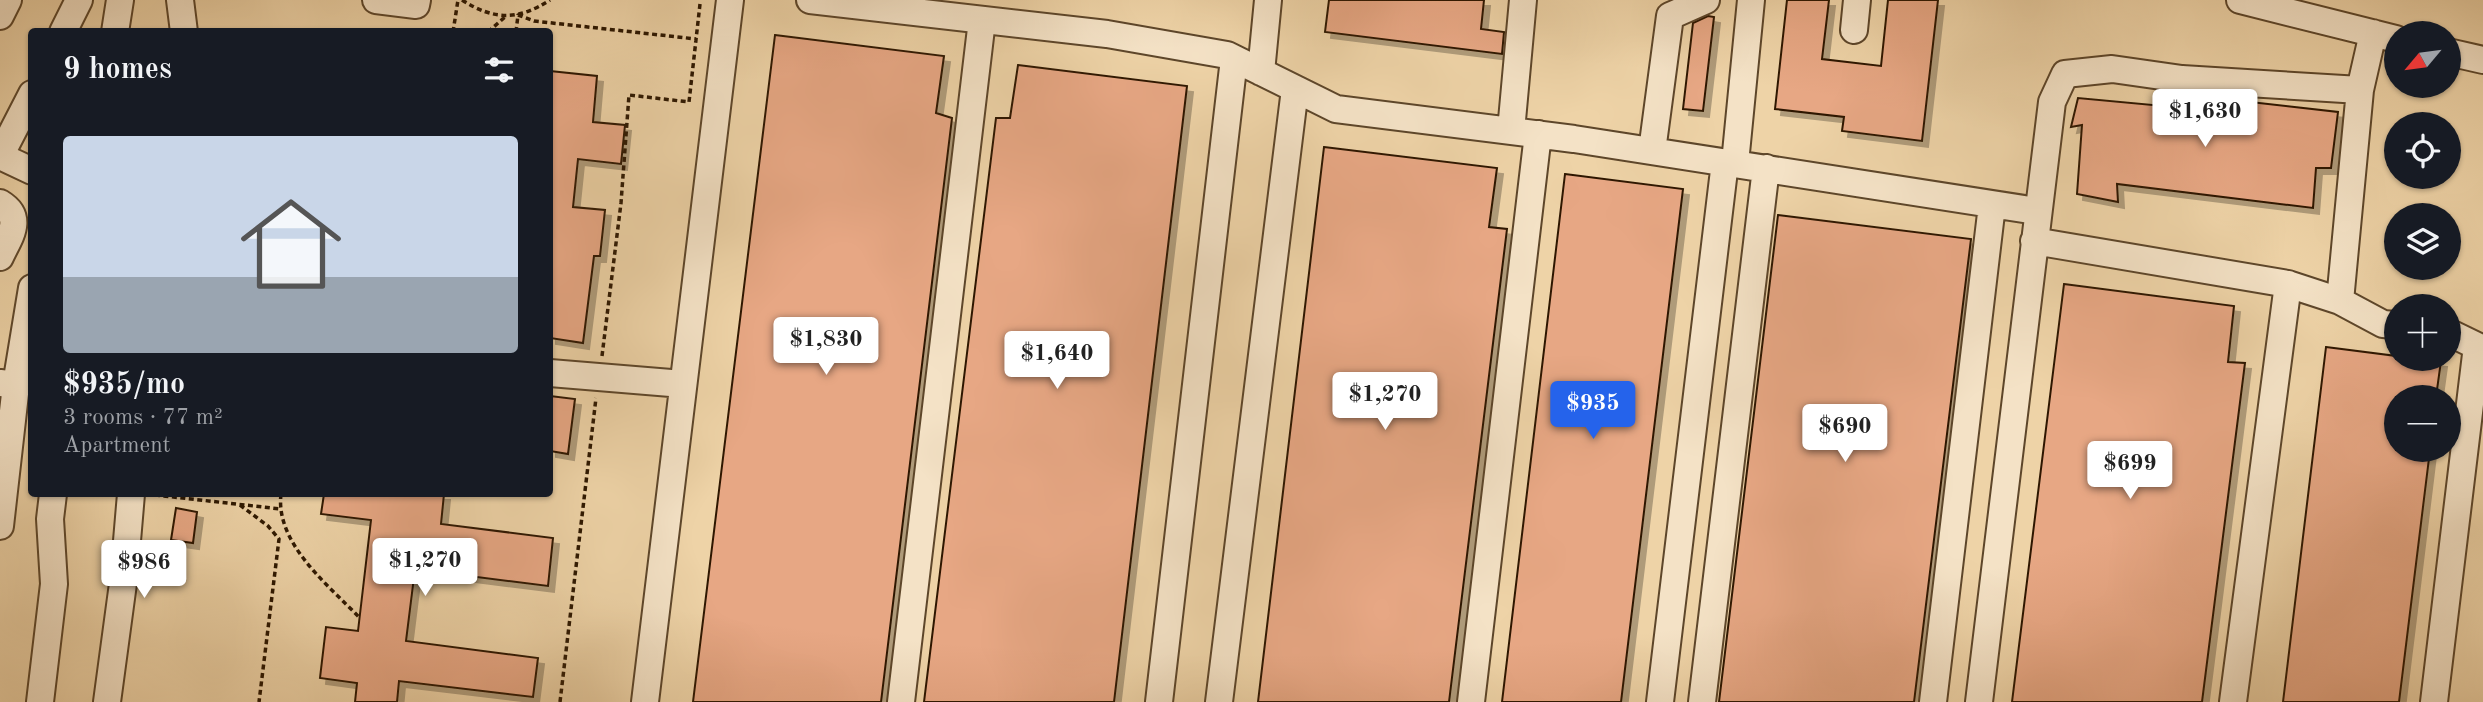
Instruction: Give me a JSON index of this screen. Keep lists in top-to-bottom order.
{
  "north": "bottom left",
  "page": {
    "map_buttons": ["+", "−"],
    "heading": "9 homes",
    "price": [
      "$1,630",
      "$1,830",
      "$1,640",
      "$1,270",
      "$935",
      "$690",
      "$699",
      "$1,270",
      "$986"
    ],
    "list": [
      {
        "name": "$935/mo",
        "note": "3 rooms · 77 m² · Apartment"
      }
    ]
  }
}
